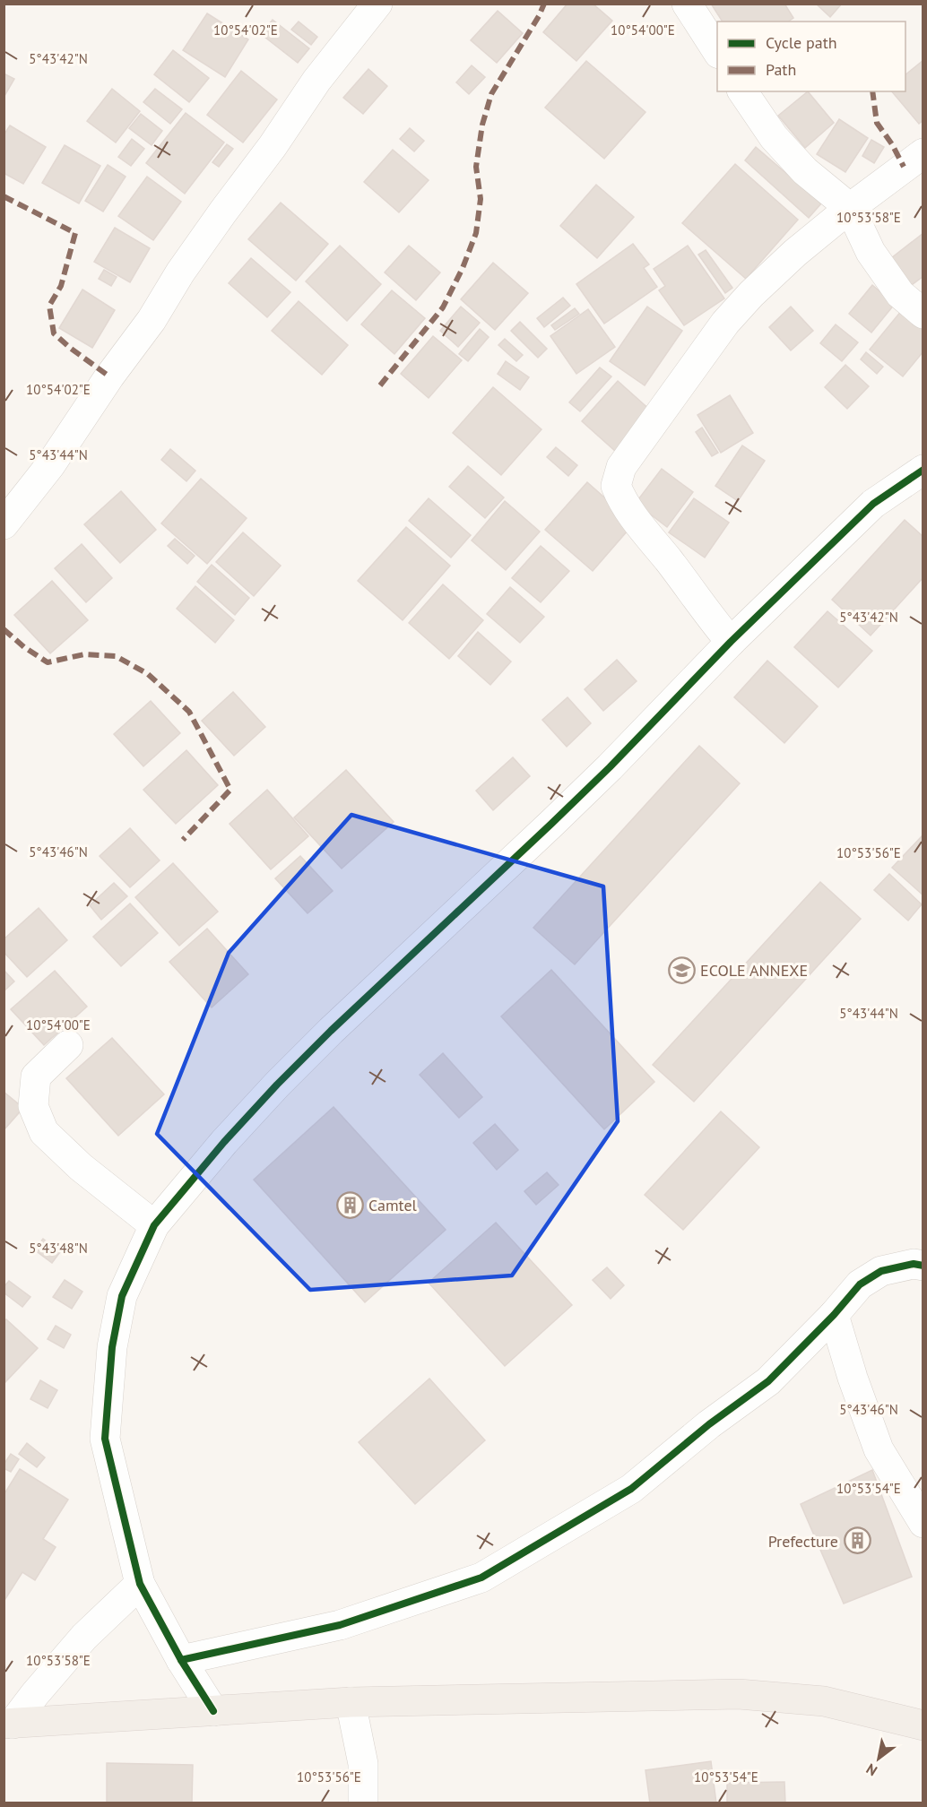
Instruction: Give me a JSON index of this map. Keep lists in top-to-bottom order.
{
  "places": {
    "school or university": ["ECOLE ANNEXE"],
    "building": ["Camtel", "Prefecture"]
  },
  "legend": ["Cycle path", "Path"],
  "north": "bottom left",
  "coordinates": [
    "10°54'02\"E",
    "10°54'00\"E",
    "5°43'42\"N",
    "10°53'58\"E",
    "5°43'44\"N",
    "5°43'46\"N",
    "10°53'56\"E",
    "5°43'48\"N",
    "10°53'54\"E"
  ]
}
